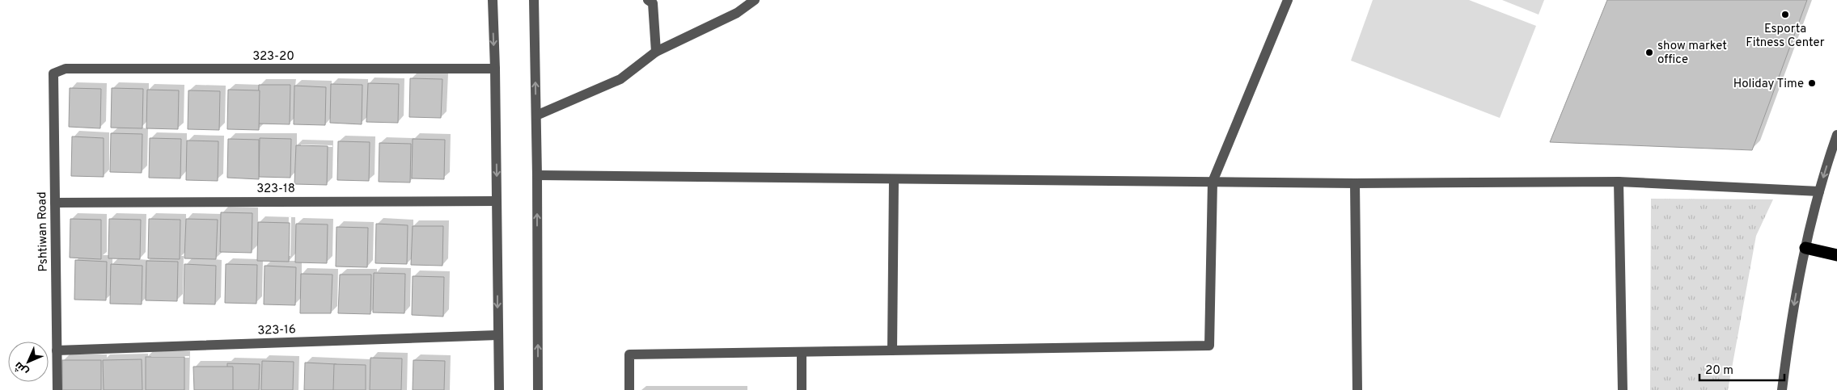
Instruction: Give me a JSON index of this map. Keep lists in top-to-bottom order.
{
  "streets": {
    "street": [
      "323-20",
      "323-18",
      "Pshtiwan Road",
      "323-16"
    ]
  },
  "crossings": [
    ["323-20", "Pshtiwan Road"],
    ["323-18", "Pshtiwan Road"],
    ["Pshtiwan Road", "323-16"]
  ],
  "places": ["Esporta Fitness Center", "show market office", "Holiday Time"],
  "scale_bar": "20 m",
  "north": "bottom left"
}
